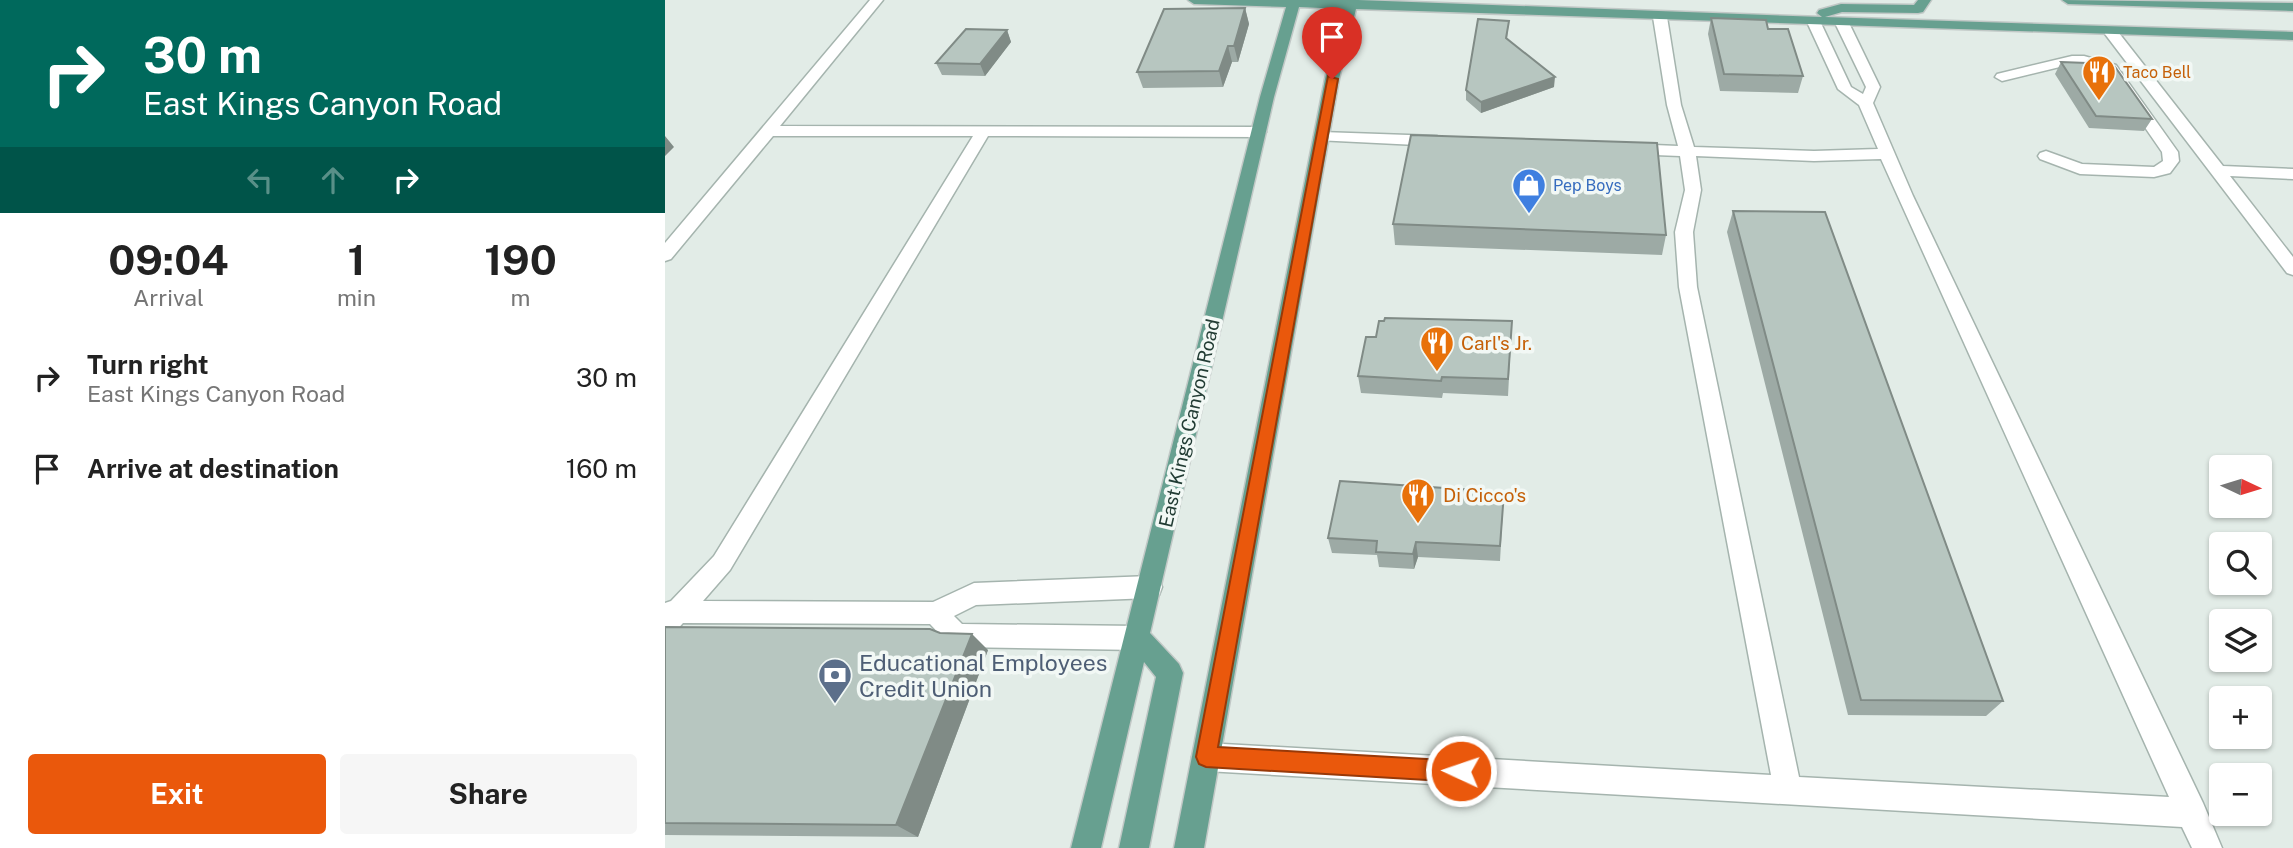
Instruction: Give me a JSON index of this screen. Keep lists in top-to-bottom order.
{
  "streets": {
    "main road": ["East Kings Canyon Road"]
  },
  "places": {
    "restaurant": ["Taco Bell", "Carl's Jr.", "Di Cicco's"],
    "shop": ["Pep Boys"],
    "bank": ["Educational Employees Credit Union"]
  },
  "north": "right",
  "page": {
    "turn": ["30 m", "East Kings Canyon Road"],
    "eta": [
      "09:04",
      "Arrival",
      "1",
      "min",
      "190",
      "m"
    ],
    "list": [
      {
        "name": "Turn right",
        "note": "East Kings Canyon Road",
        "value": "30 m"
      },
      {
        "name": "Arrive at destination",
        "value": "160 m"
      }
    ],
    "map_buttons": ["+", "−"],
    "buttons": ["Exit", "Share"]
  }
}
